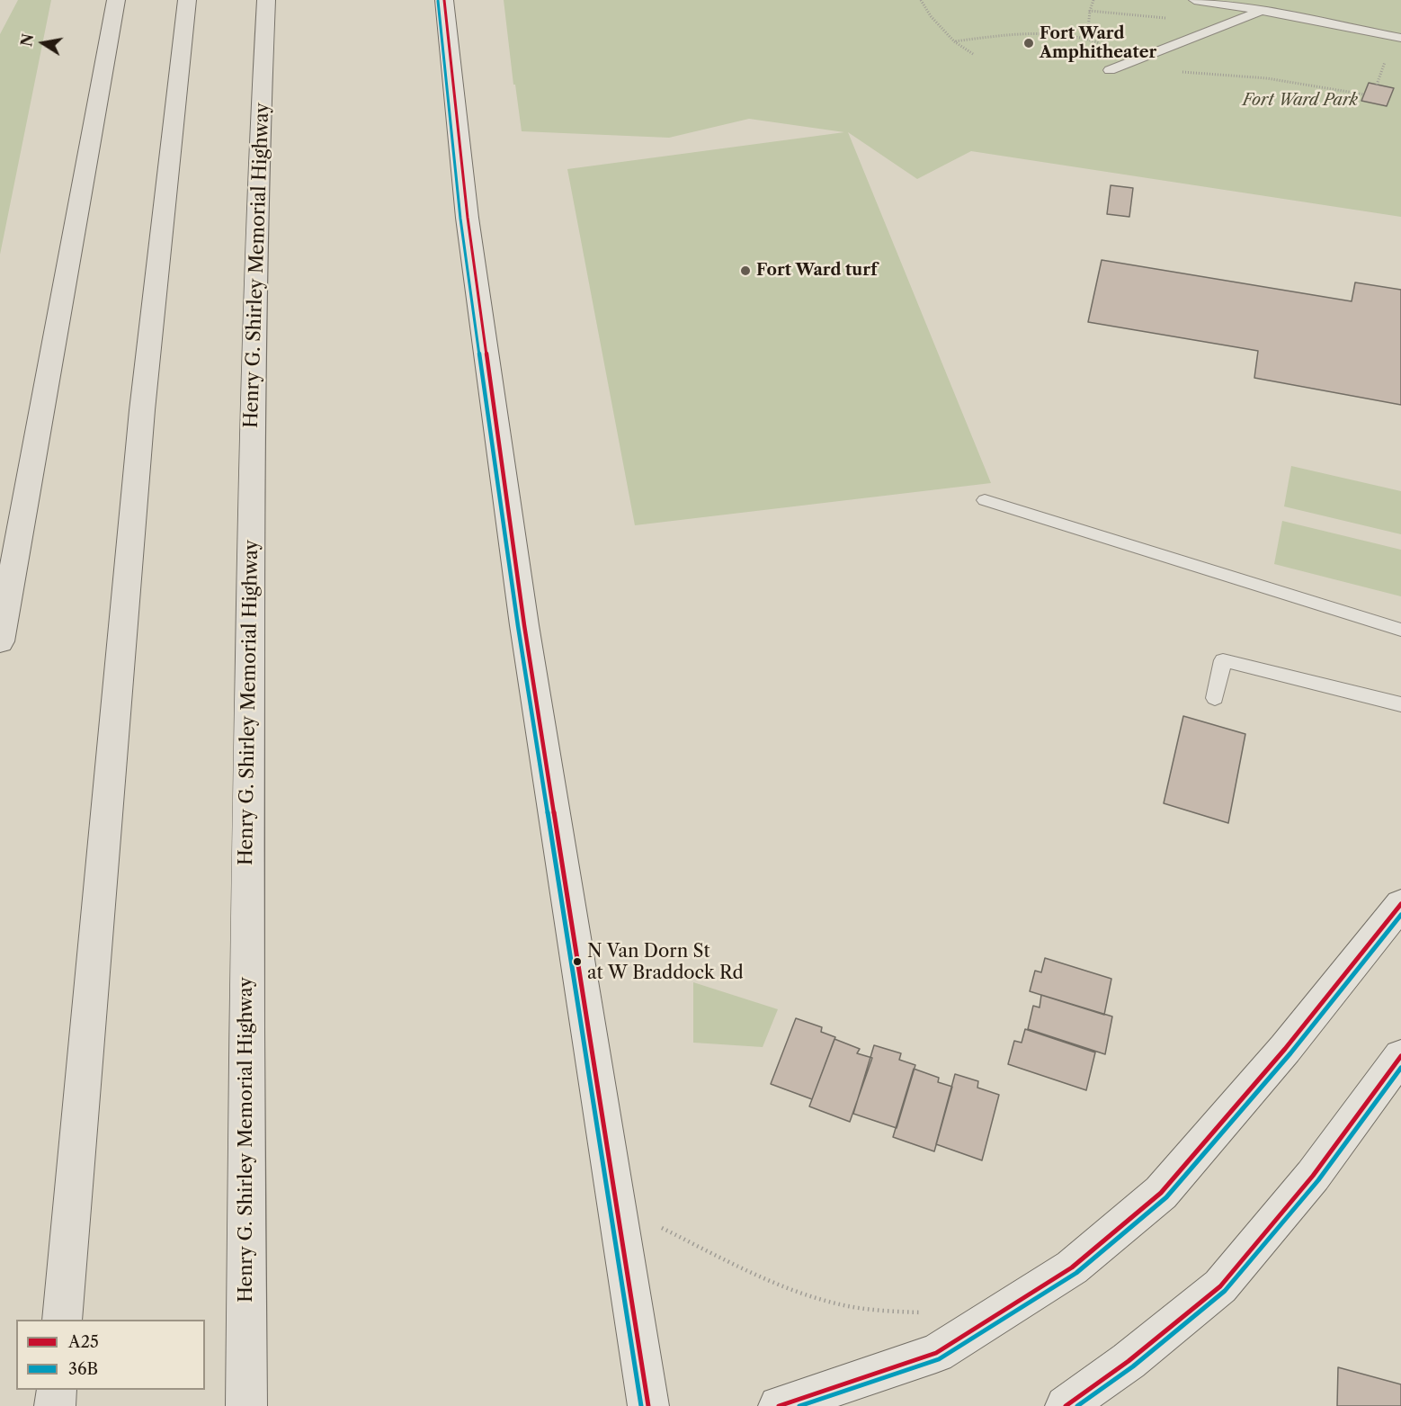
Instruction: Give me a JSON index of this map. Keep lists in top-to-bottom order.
{
  "streets": {
    "highway": ["Henry G. Shirley Memorial Highway"]
  },
  "parks": ["Fort Ward Park"],
  "places": ["Fort Ward Amphitheater", "Fort Ward turf", "N Van Dorn St at W Braddock Rd"],
  "lines": ["transit line A25", "transit line 36B"],
  "legend": ["A25", "36B"],
  "north": "left"
}
